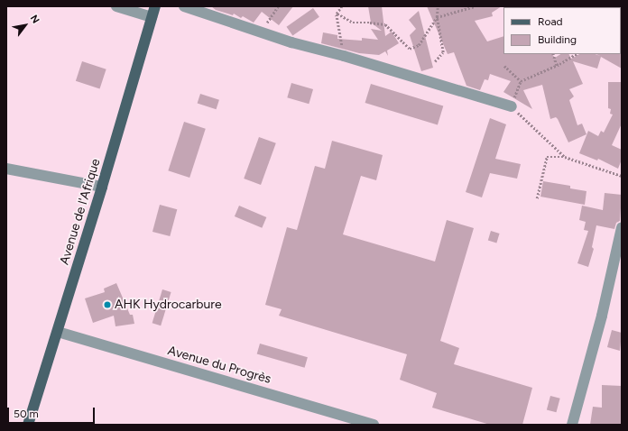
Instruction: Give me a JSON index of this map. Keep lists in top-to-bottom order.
{
  "streets": {
    "main road": ["Avenue de l'Afrique"],
    "street": ["Avenue du Progrès"]
  },
  "crossings": [
    ["Avenue de l'Afrique", "Avenue du Progrès"]
  ],
  "places": ["AHK Hydrocarbure"],
  "legend": ["Road", "Building"],
  "scale_bar": "50 m",
  "north": "top right"
}
